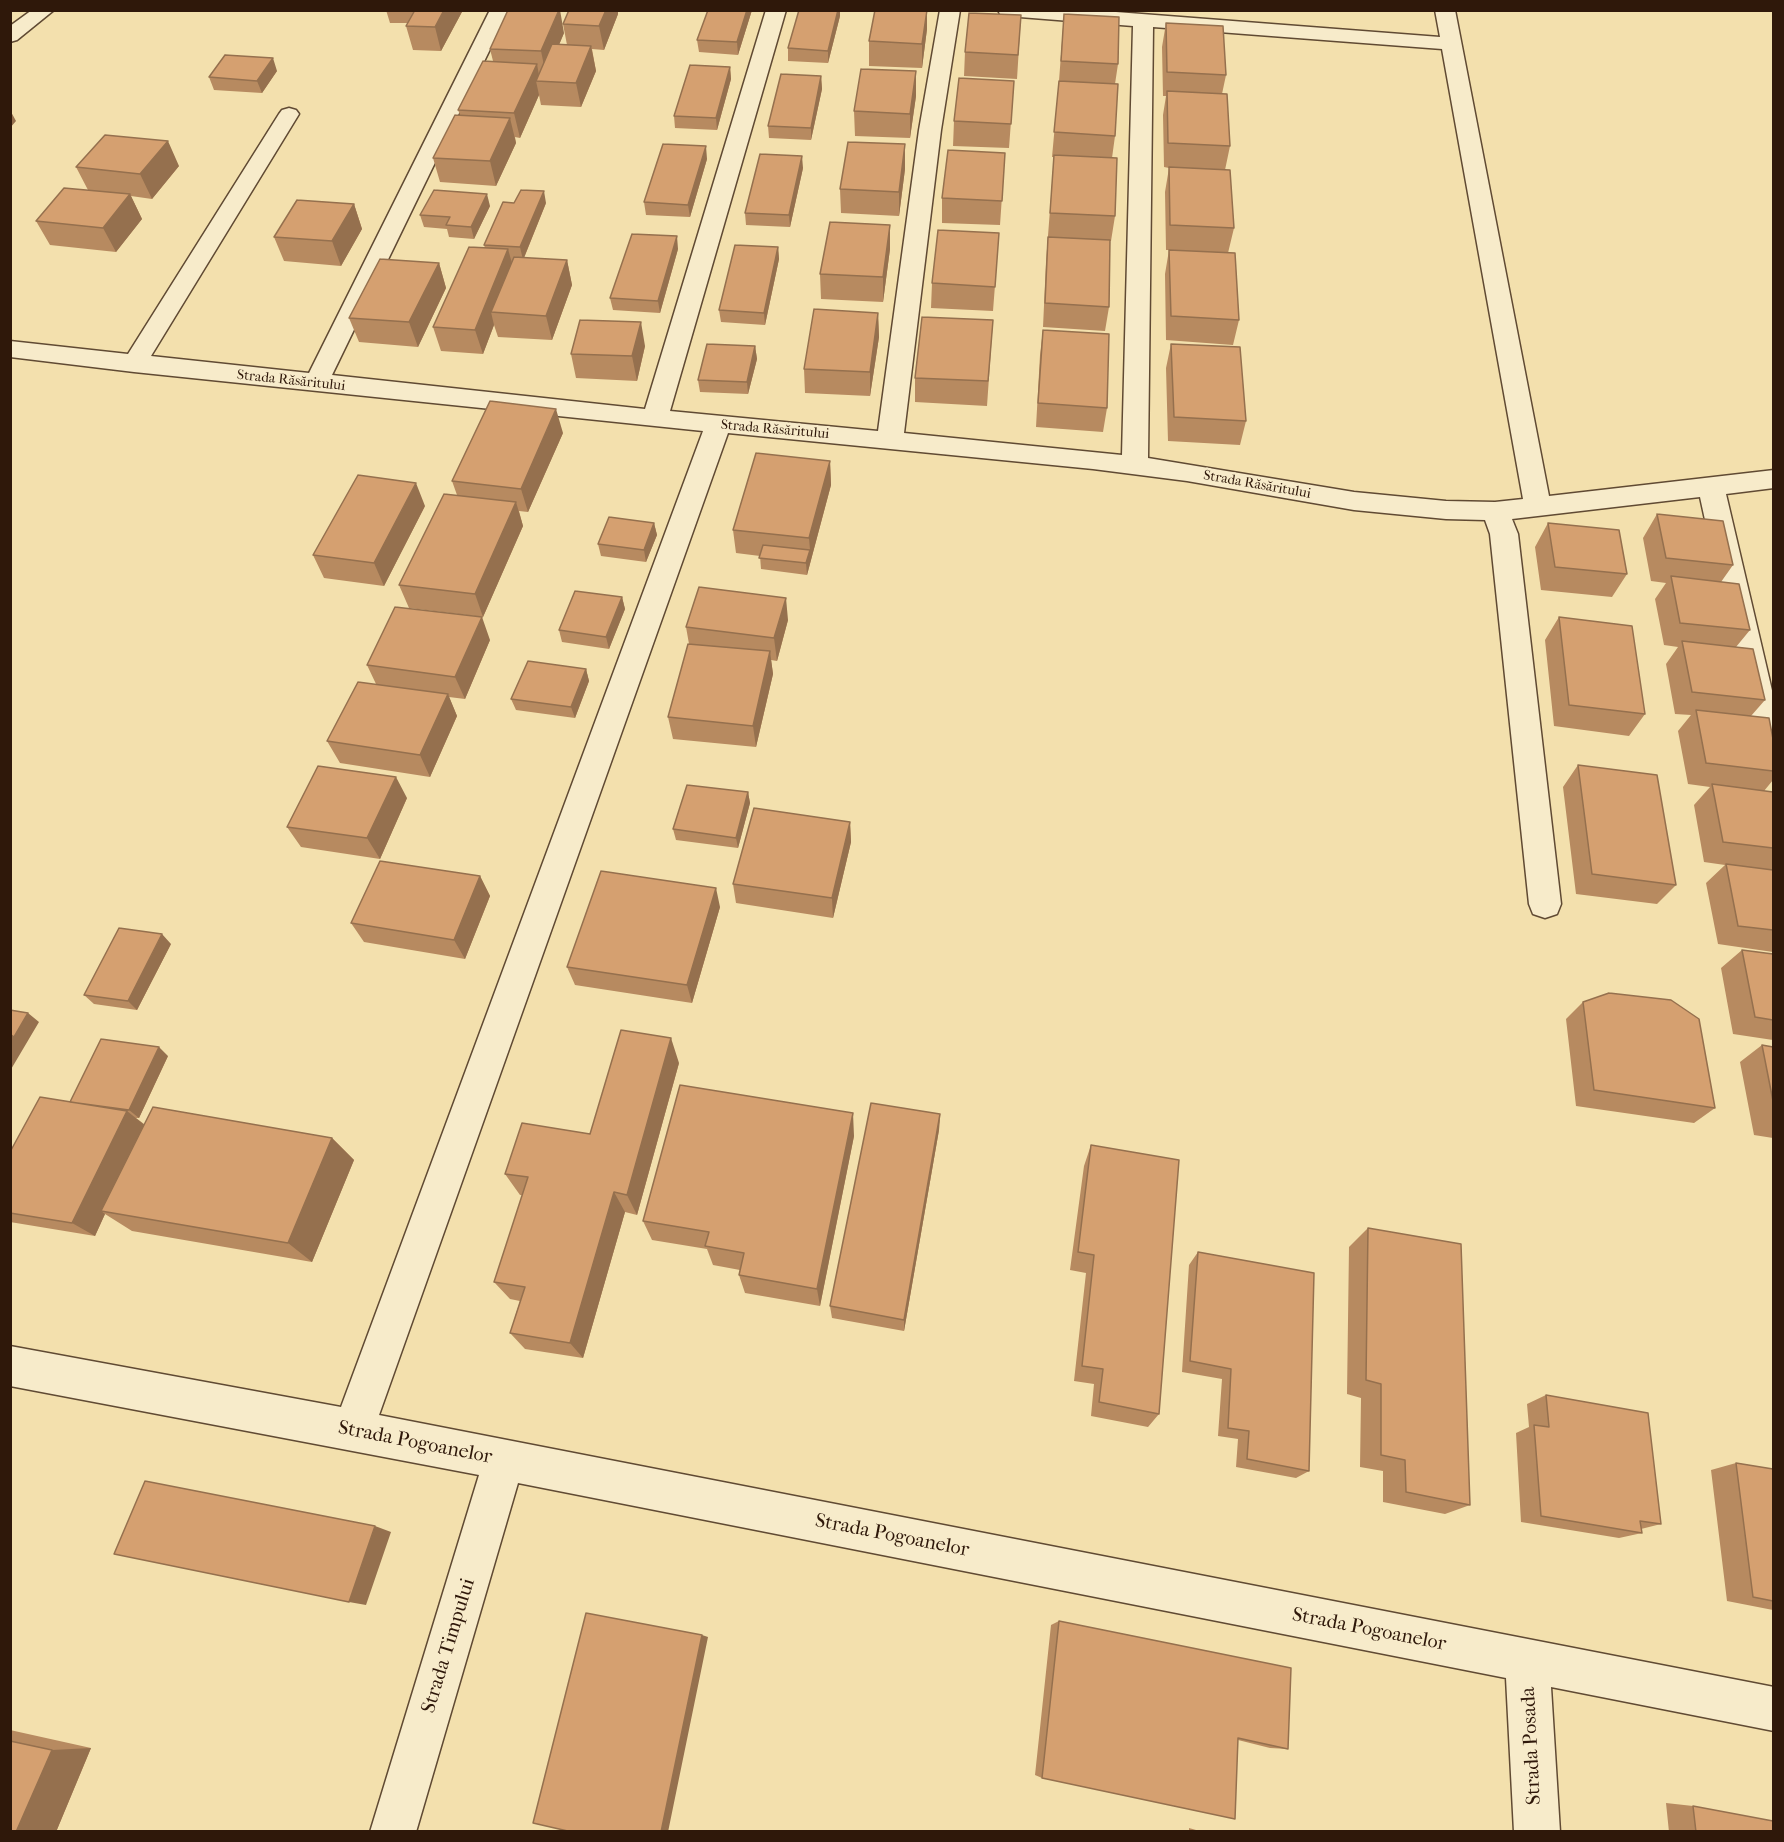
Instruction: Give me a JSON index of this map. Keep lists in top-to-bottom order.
{
  "streets": {
    "street": [
      "Strada Răsăritului",
      "Strada Pogoanelor",
      "Strada Timpului",
      "Strada Posada"
    ]
  },
  "crossings": [
    ["Strada Pogoanelor", "Strada Timpului"],
    ["Strada Pogoanelor", "Strada Posada"]
  ]
}
